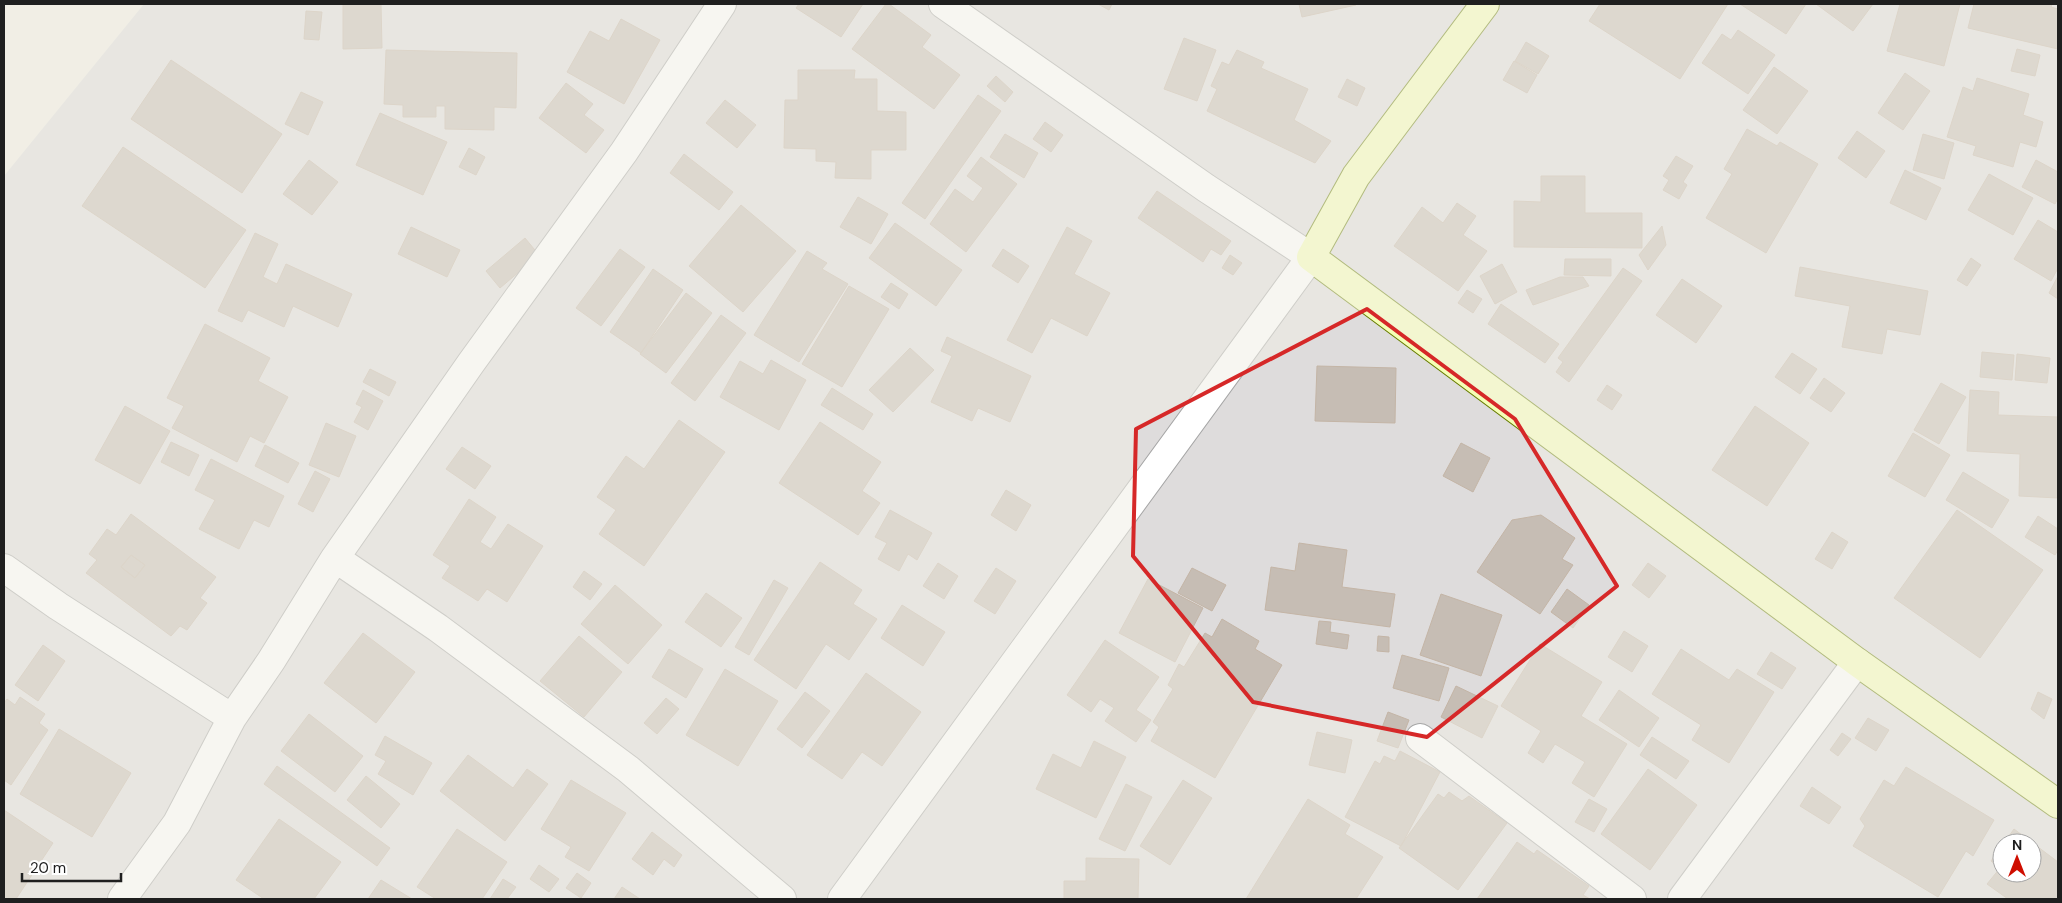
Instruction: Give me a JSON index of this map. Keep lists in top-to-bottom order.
{
  "scale_bar": "20 m",
  "north": "top"
}
